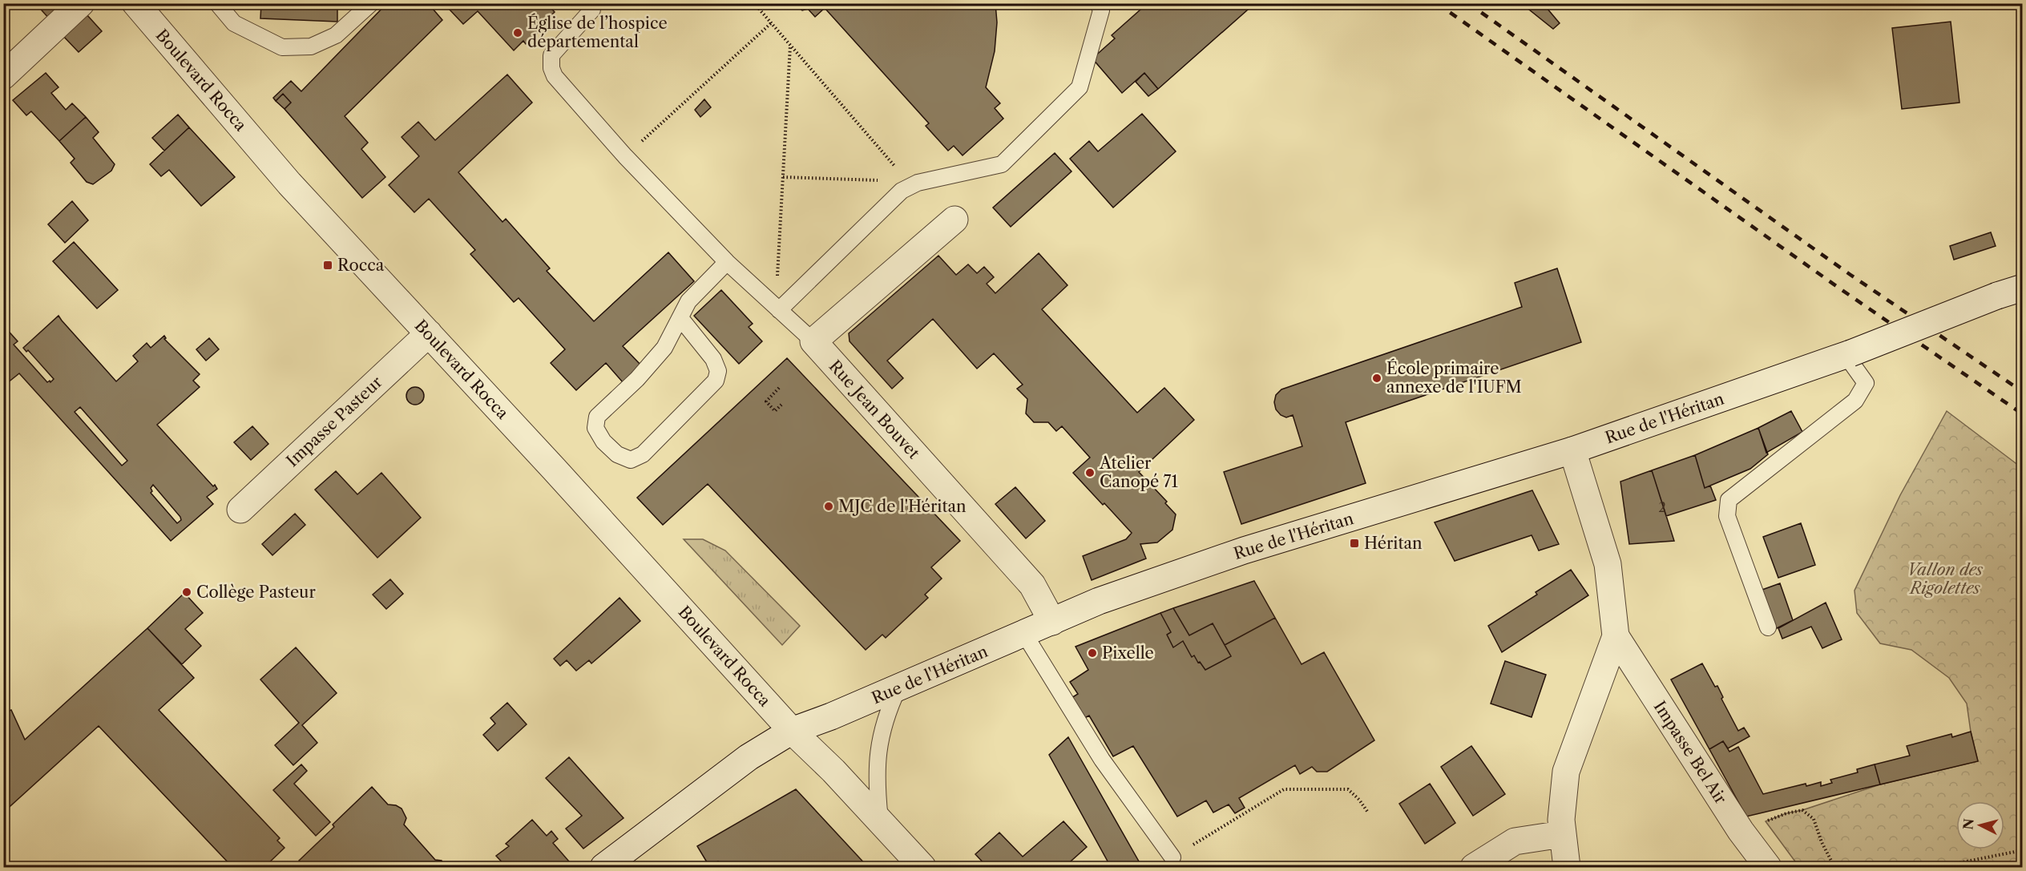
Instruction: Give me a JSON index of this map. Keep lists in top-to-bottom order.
{
  "streets": {
    "street": [
      "Boulevard Rocca",
      "Rue Jean Bouvet",
      "Rue de l'Héritan",
      "Impasse Pasteur",
      "Impasse Bel Air"
    ]
  },
  "crossings": [
    ["Boulevard Rocca", "Rue de l'Héritan"],
    ["Boulevard Rocca", "Impasse Pasteur"],
    ["Rue Jean Bouvet", "Rue de l'Héritan"]
  ],
  "parks": ["Vallon des Rigolettes"],
  "places": {
    "other": [
      "Église de l’hospice départemental",
      "École primaire annexe de l'IUFM",
      "Atelier Canopé 71",
      "MJC de l'Héritan",
      "Collège Pasteur",
      "Pixelle"
    ],
    "transit": ["Rocca", "Héritan"]
  },
  "house_numbers": ["2"],
  "north": "left"
}
